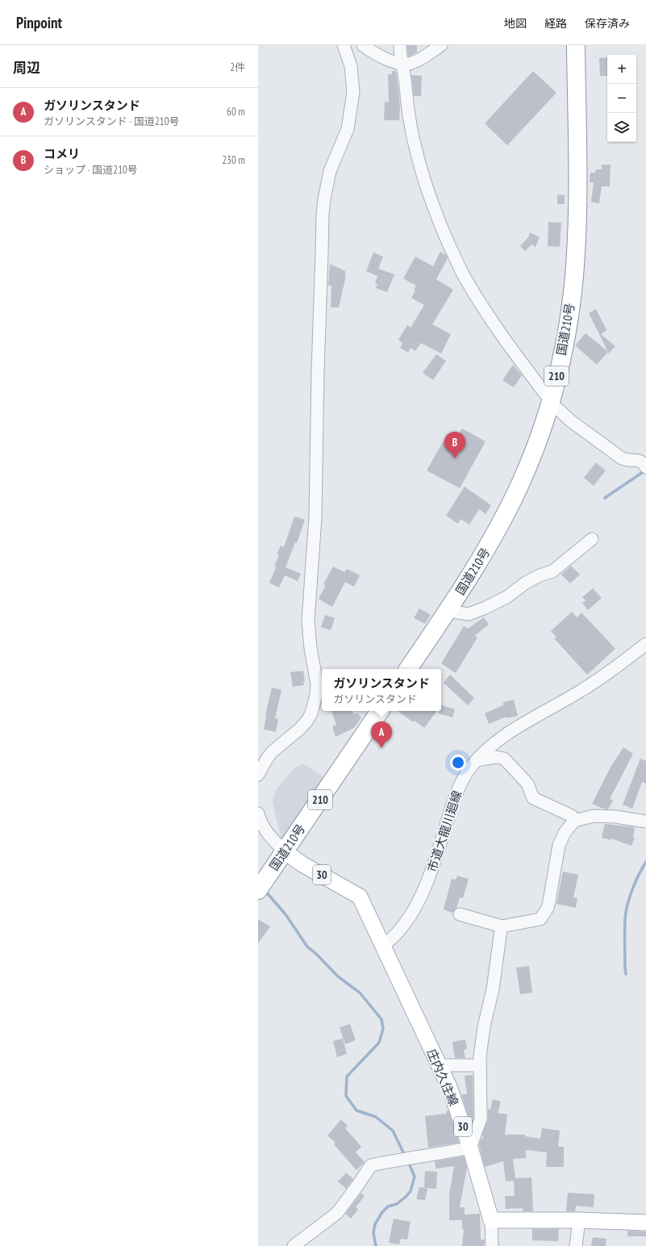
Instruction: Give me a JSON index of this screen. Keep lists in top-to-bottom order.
{
  "streets": {
    "highway": ["国道210号", "210"],
    "main road": ["30", "庄内久住線"],
    "street": ["市道大龍川廻線"]
  },
  "crossings": [
    ["国道210号", "庄内久住線"],
    ["市道大龍川廻線", "庄内久住線"]
  ],
  "page": {
    "header": "Pinpoint",
    "nav": ["地図", "経路", "保存済み"],
    "heading": ["周辺", "2件"],
    "map_buttons": ["+", "−"],
    "list": [
      {
        "mark": "A",
        "name": "ガソリンスタンド",
        "note": "ガソリンスタンド · 国道210号",
        "value": "60 m"
      },
      {
        "mark": "B",
        "name": "コメリ",
        "note": "ショップ · 国道210号",
        "value": "230 m"
      }
    ],
    "pins": ["B", "A"],
    "popup": ["ガソリンスタンド", "ガソリンスタンド"]
  }
}
